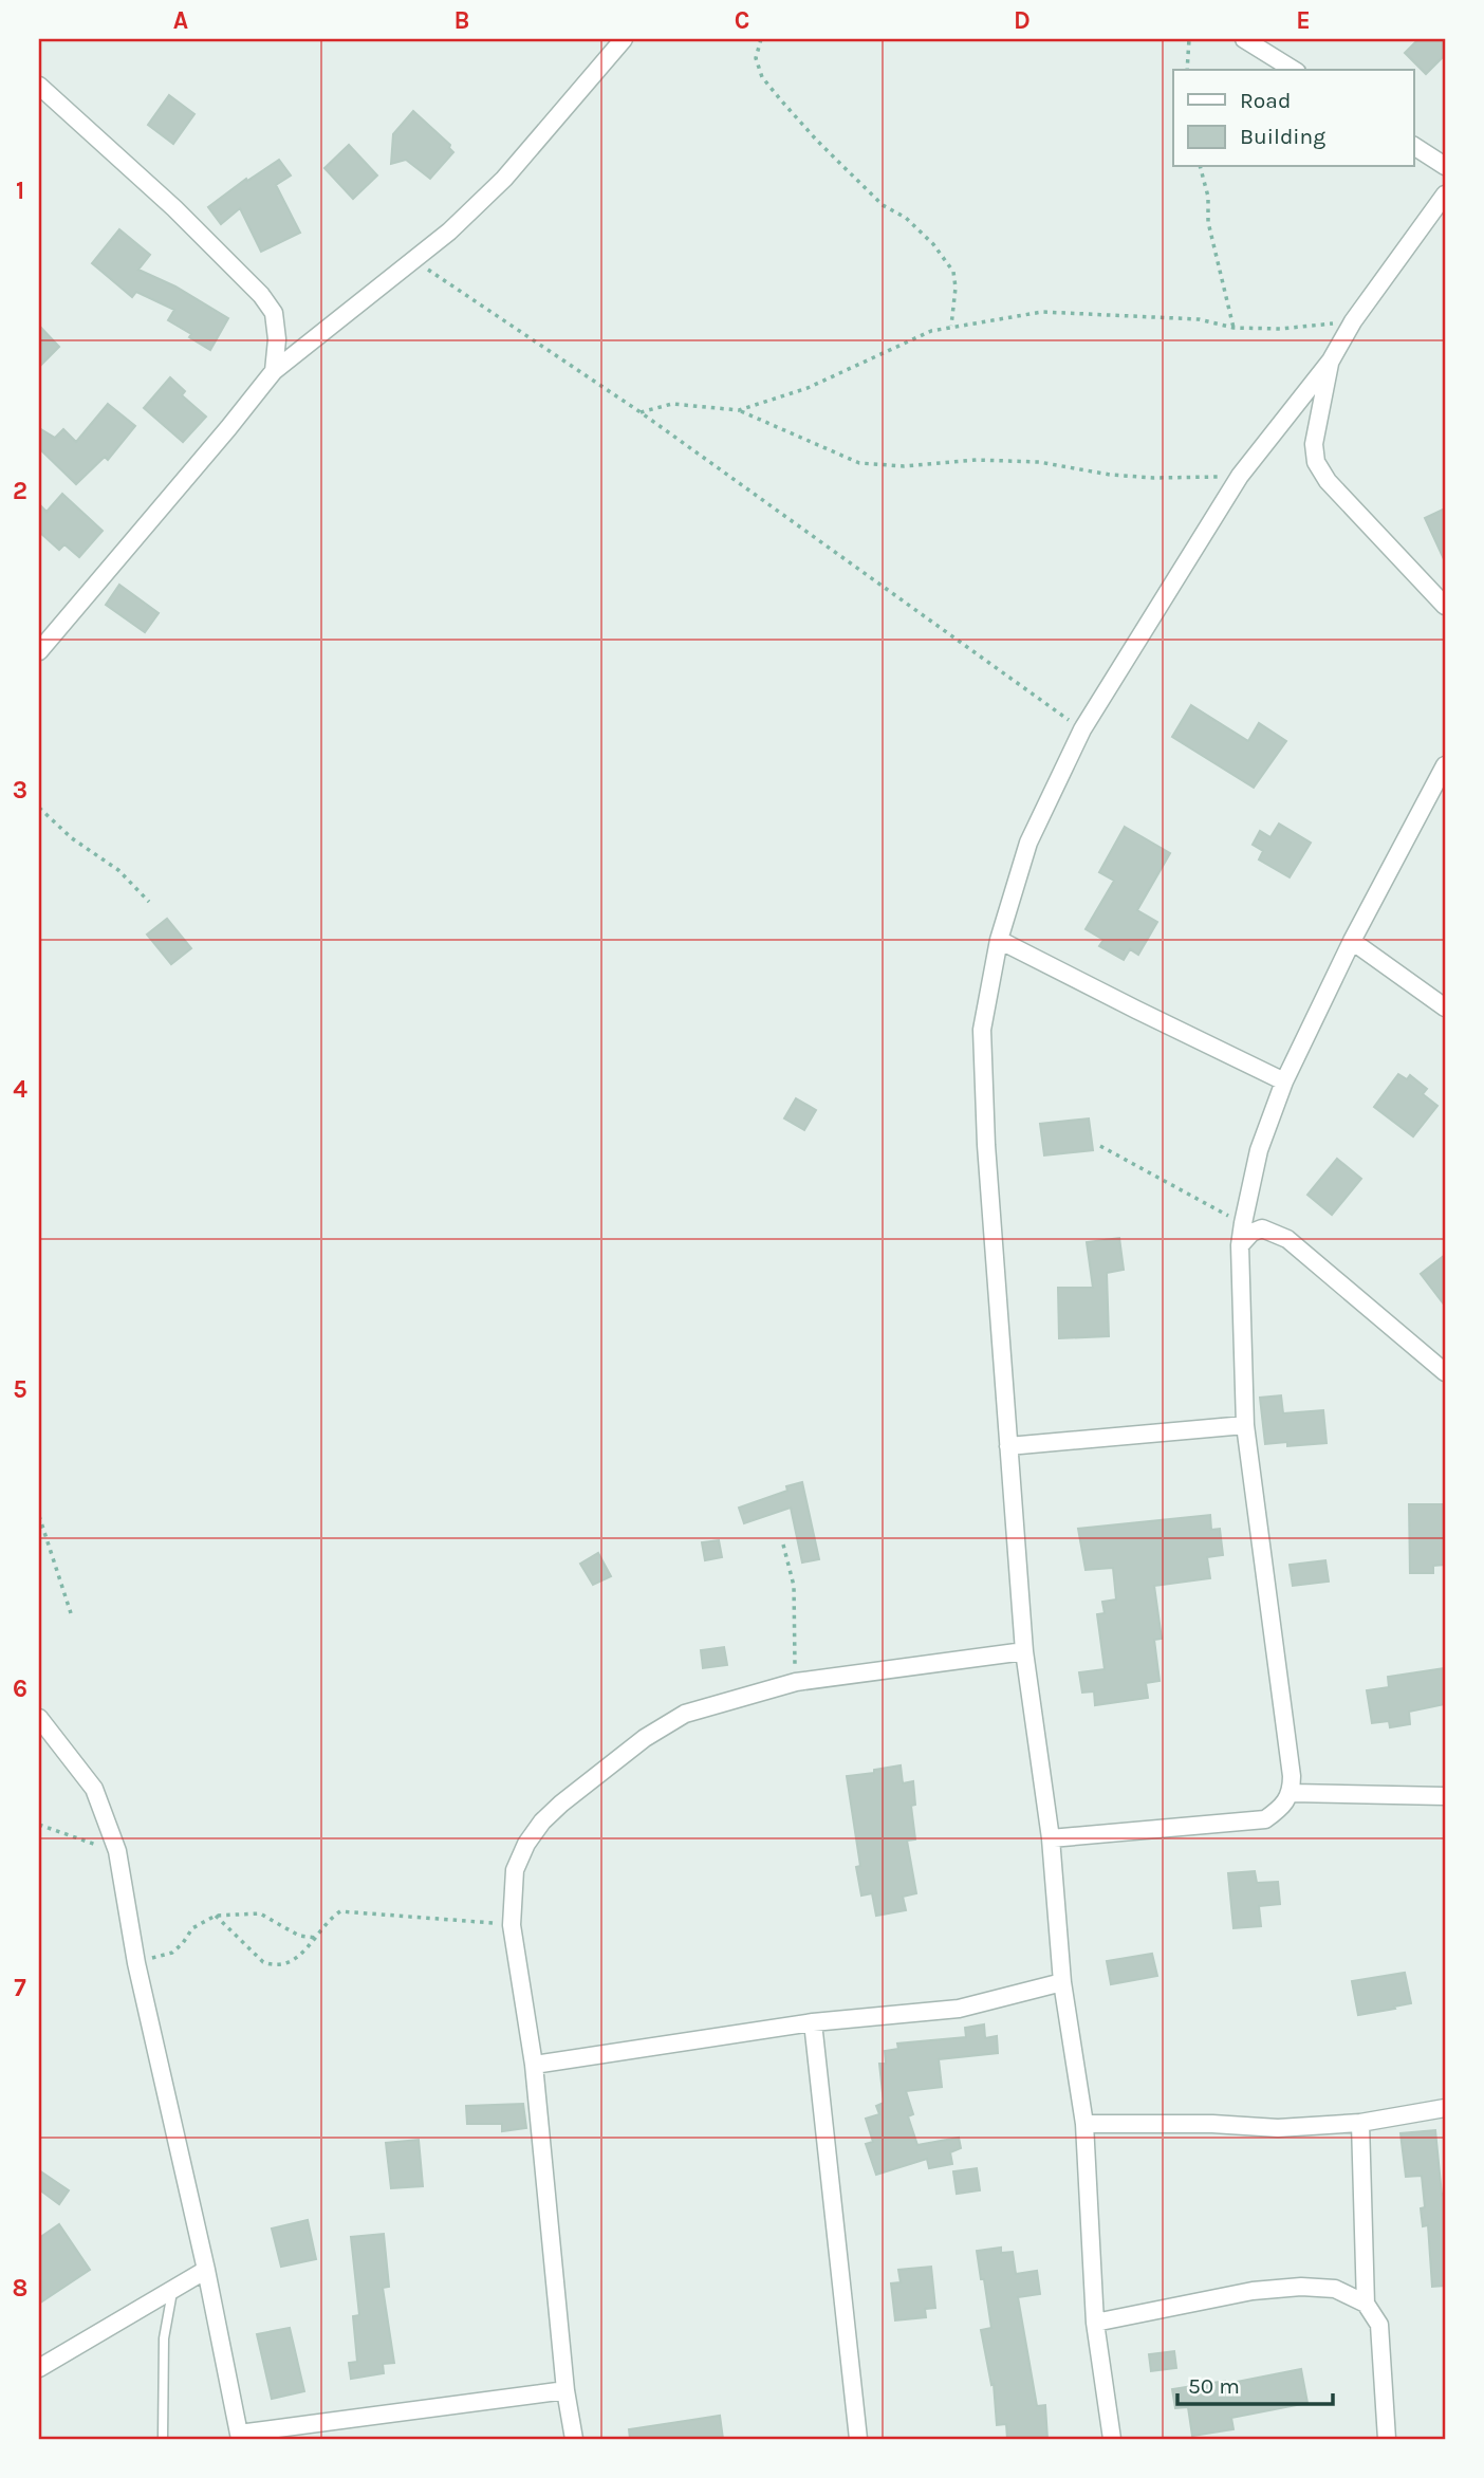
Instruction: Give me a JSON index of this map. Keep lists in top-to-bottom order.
{
  "legend": ["Road", "Building"],
  "scale_bar": "50 m",
  "grid": {
    "columns": [
      "A",
      "B",
      "C",
      "D",
      "E"
    ],
    "rows": [
      "1",
      "2",
      "3",
      "4",
      "5",
      "6",
      "7",
      "8"
    ]
  }
}
